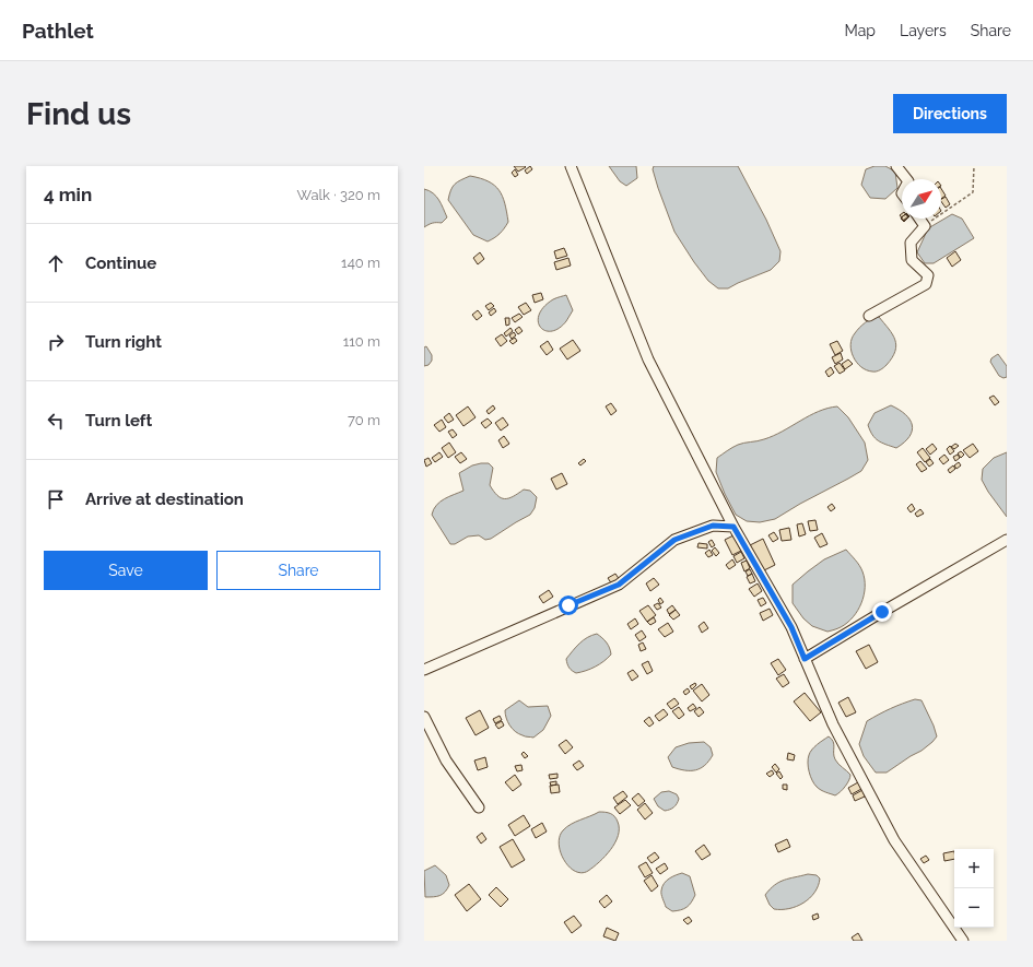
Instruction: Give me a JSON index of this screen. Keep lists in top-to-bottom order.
{
  "north": "top right",
  "page": {
    "header": "Pathlet",
    "nav": ["Map", "Layers", "Share"],
    "buttons": [
      "Directions",
      ["Save", "Share"]
    ],
    "title": "Find us",
    "heading": ["4 min", "Walk · 320 m"],
    "list": [
      ["Continue", "140 m"],
      ["Turn right", "110 m"],
      ["Turn left", "70 m"],
      "Arrive at destination"
    ],
    "map_buttons": ["+", "−"]
  }
}
